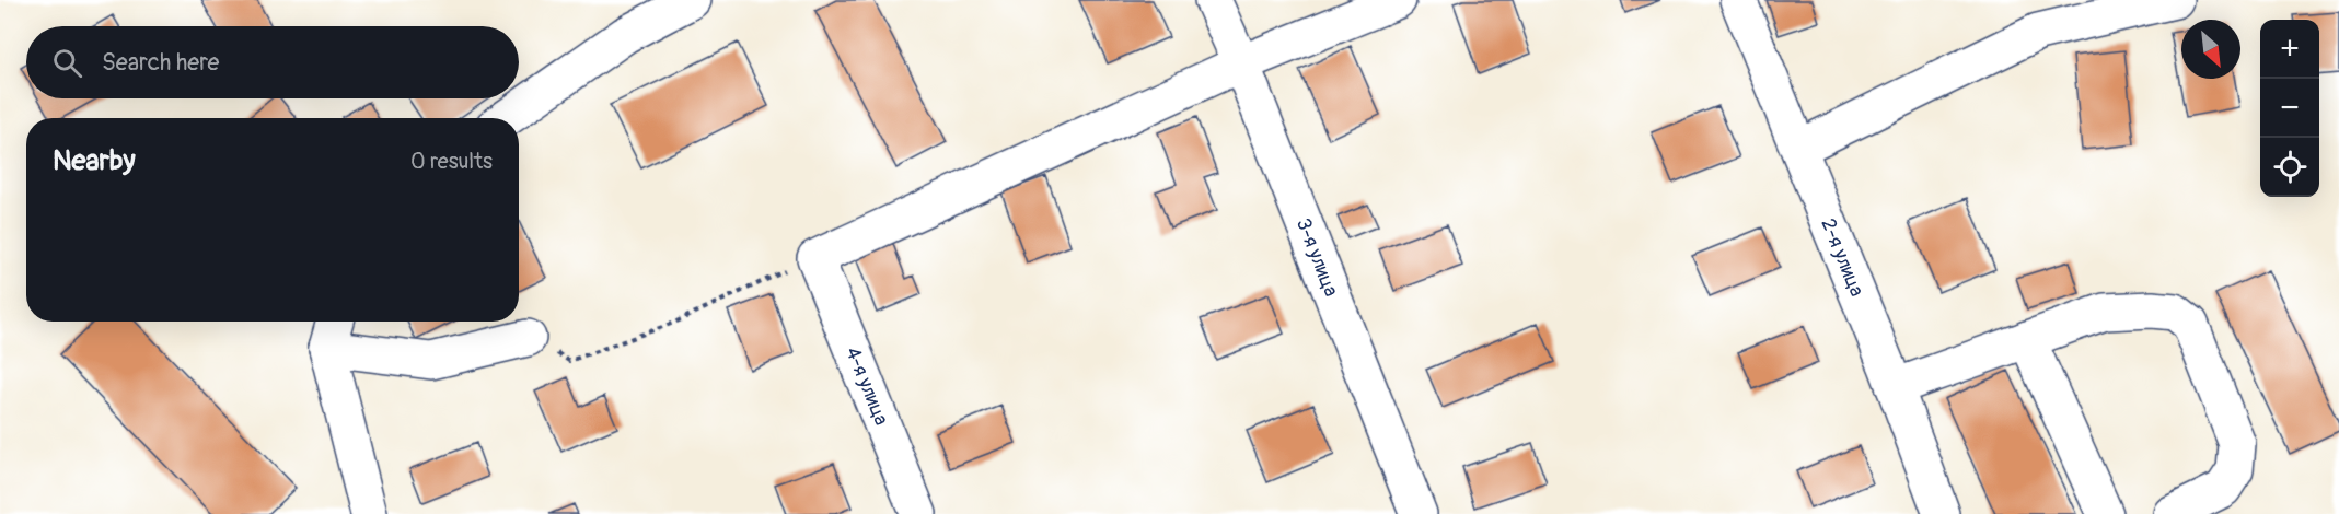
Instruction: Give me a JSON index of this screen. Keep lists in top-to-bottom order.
{
  "streets": {
    "street": ["3-я улица", "2-я улица", "4-я улица"]
  },
  "north": "bottom right",
  "page": {
    "map_buttons": ["+", "−"],
    "search": "Search here",
    "heading": ["Nearby", "0 results"]
  }
}
